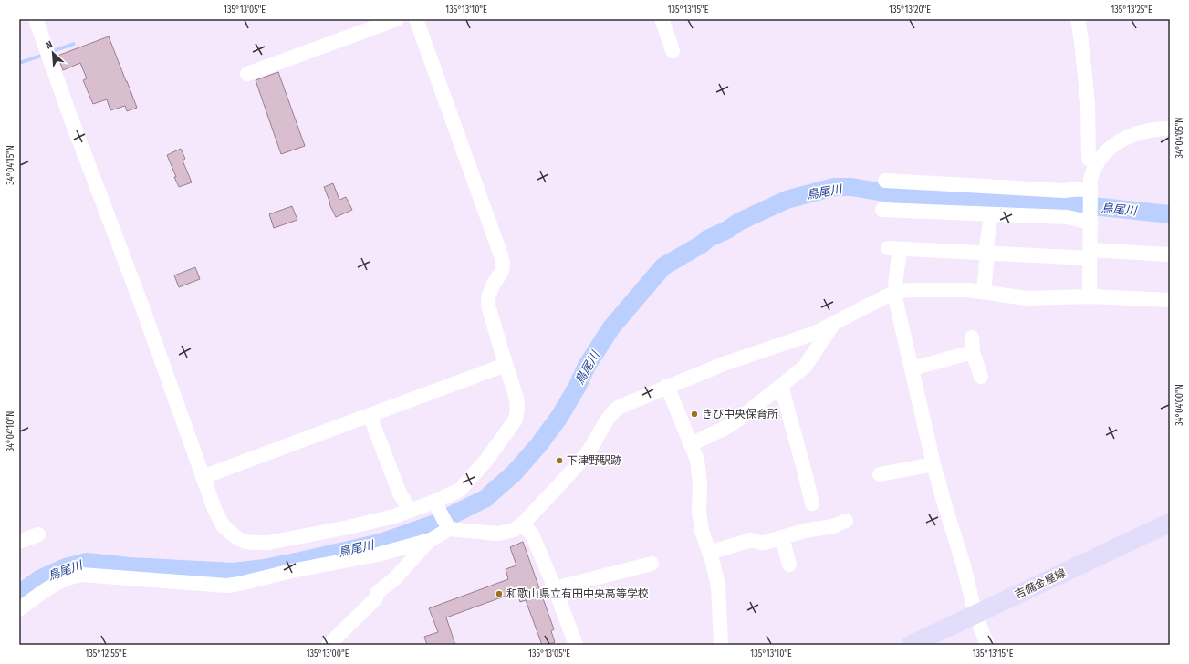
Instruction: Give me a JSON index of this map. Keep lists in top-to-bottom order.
{
  "streets": {
    "main road": ["吉備金屋線"]
  },
  "water": ["鳥尾川"],
  "places": ["きび中央保育所", "下津野駅跡", "和歌山県立有田中央高等学校"],
  "north": "top left",
  "coordinates": [
    "135°13'05\"E",
    "135°13'10\"E",
    "135°13'15\"E",
    "135°13'20\"E",
    "135°13'25\"E",
    "34°04'05\"N",
    "34°04'15\"N",
    "34°04'00\"N",
    "34°04'10\"N",
    "135°12'55\"E",
    "135°13'00\"E"
  ]
}
